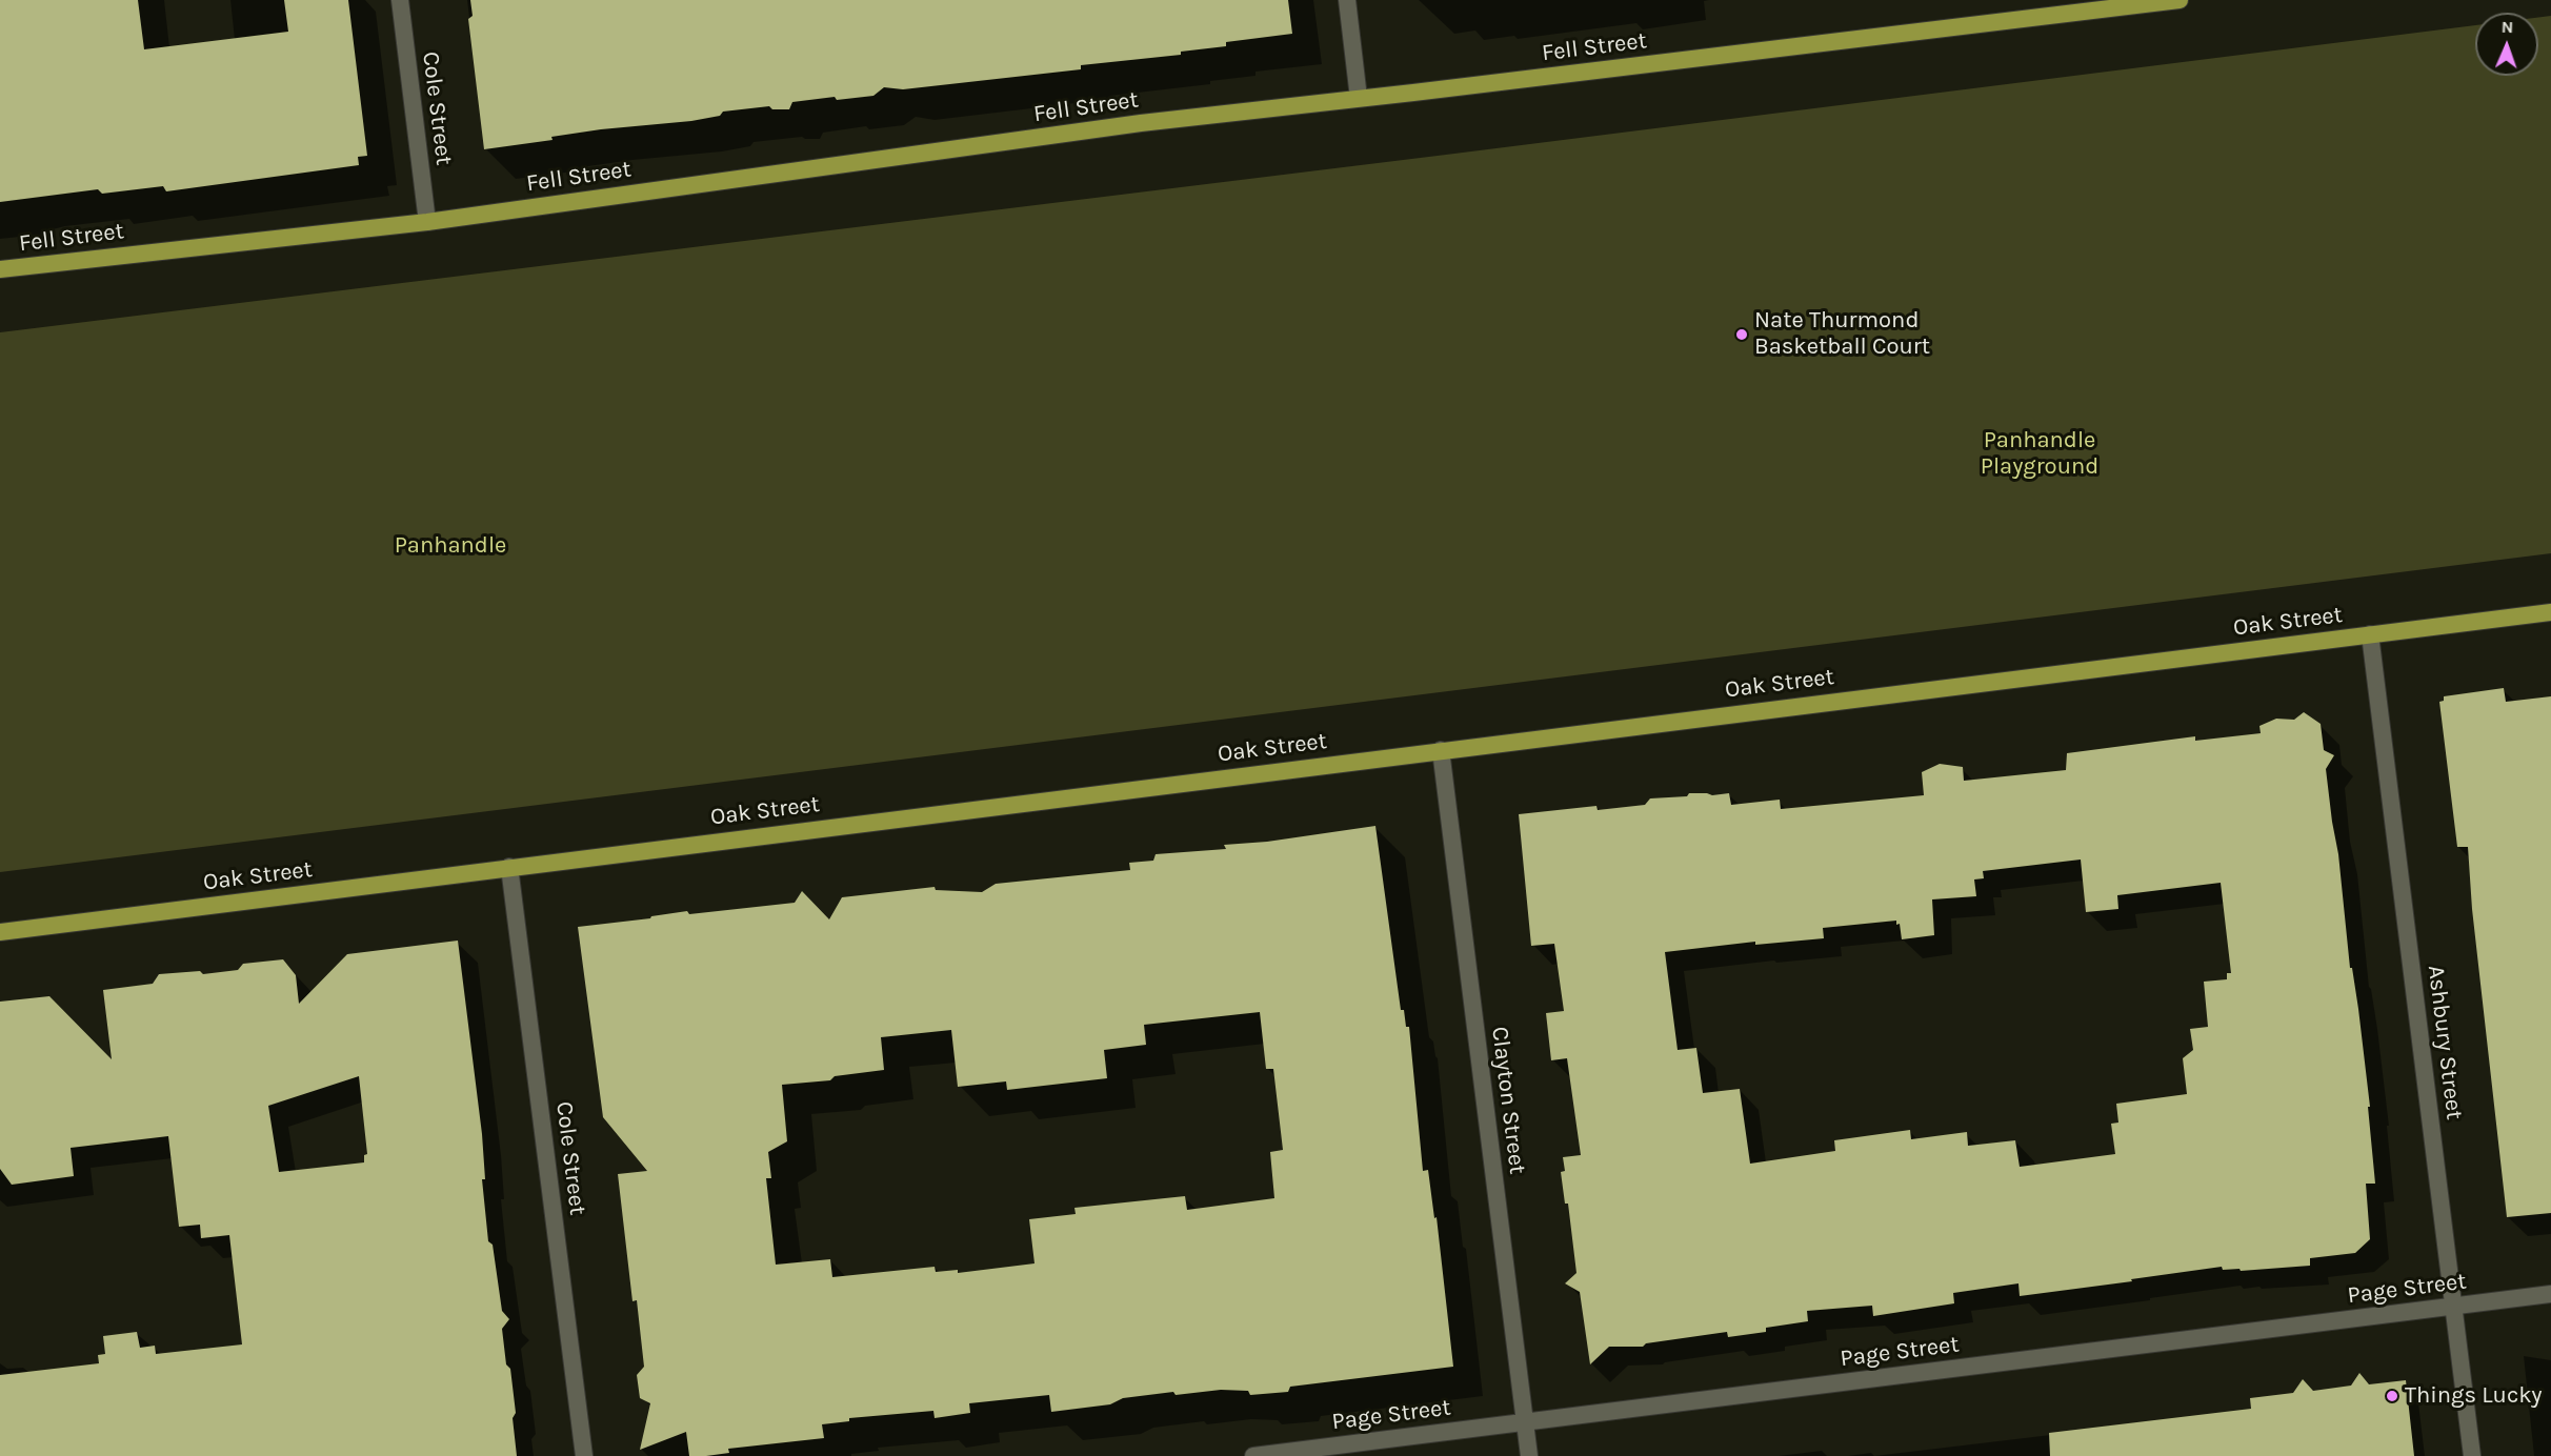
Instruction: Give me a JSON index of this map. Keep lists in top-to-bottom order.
{
  "streets": {
    "main road": ["Fell Street", "Oak Street"],
    "street": [
      "Cole Street",
      "Ashbury Street",
      "Clayton Street",
      "Page Street"
    ]
  },
  "crossings": [
    ["Fell Street", "Cole Street"],
    ["Cole Street", "Oak Street"],
    ["Oak Street", "Ashbury Street"],
    ["Oak Street", "Clayton Street"],
    ["Ashbury Street", "Page Street"],
    ["Clayton Street", "Page Street"]
  ],
  "parks": ["Panhandle Playground", "Panhandle"],
  "places": ["Nate Thurmond Basketball Court", "Things Lucky"],
  "north": "top"
}
